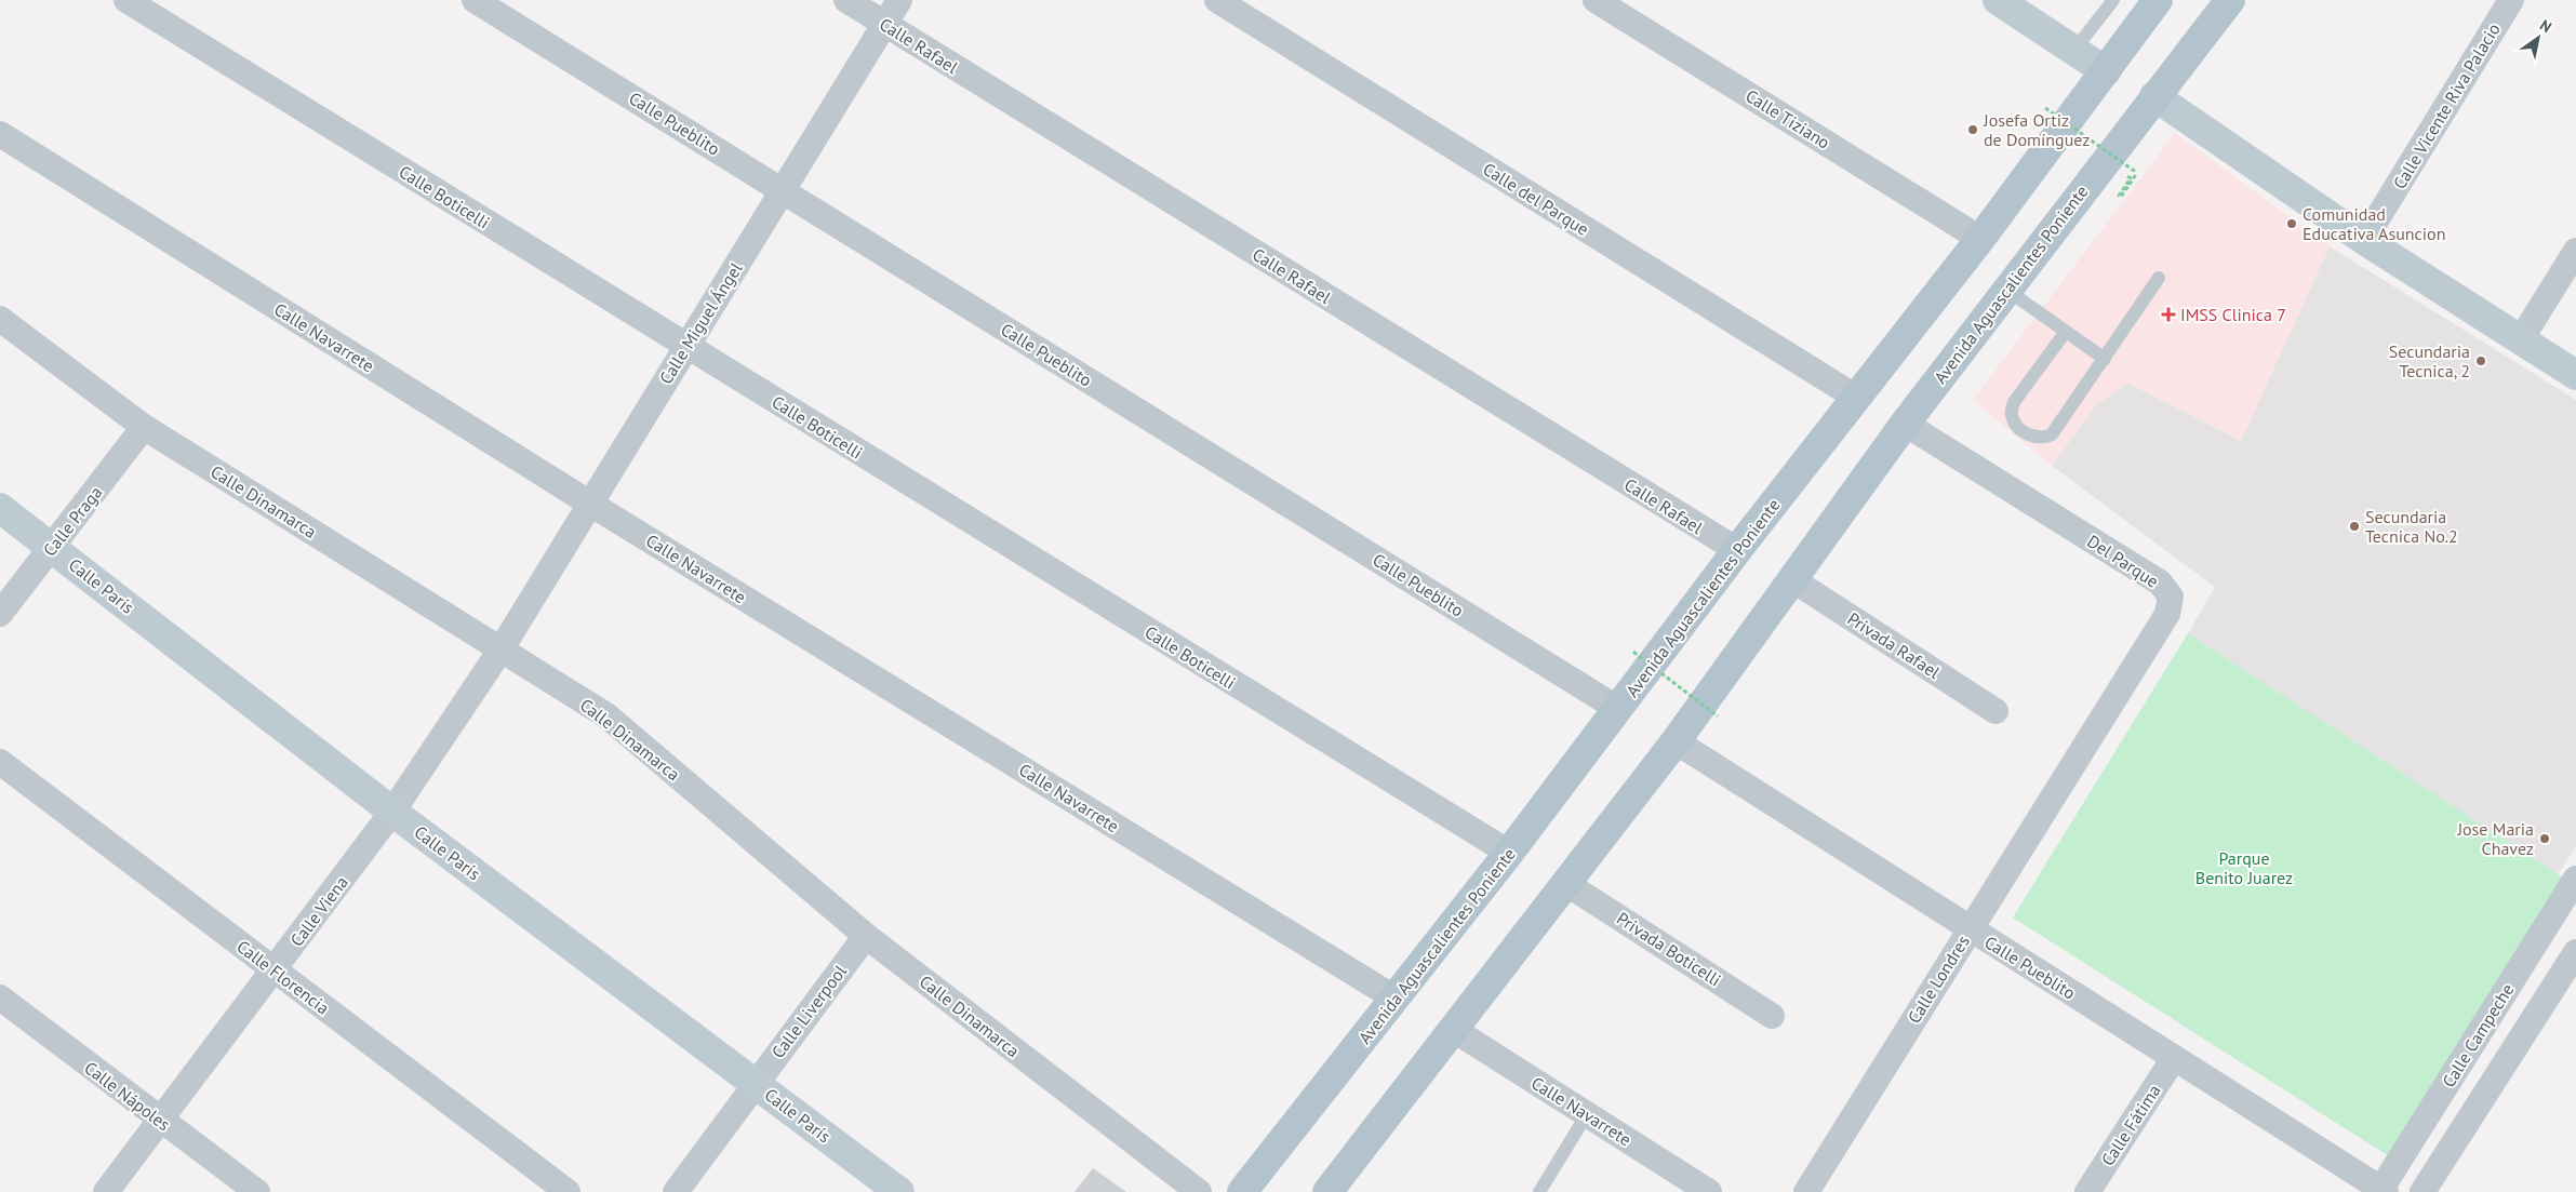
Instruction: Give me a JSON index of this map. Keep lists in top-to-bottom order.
{
  "streets": {
    "main road": ["Avenida Aguascalientes Poniente"],
    "street": [
      "Calle Rafael",
      "Calle Vicente Riva Palacio",
      "Calle Tiziano",
      "Calle Pueblito",
      "Calle Boticelli",
      "Calle del Parque",
      "Calle Miguel Ángel",
      "Calle Navarrete",
      "Calle Dinamarca",
      "Calle Praga",
      "Del Parque",
      "Calle París",
      "Privada Rafael",
      "Calle Viena",
      "Privada Boticelli",
      "Calle Florencia",
      "Calle Londres",
      "Calle Liverpool",
      "Calle Campeche",
      "Calle Nápoles",
      "Calle Fátima"
    ]
  },
  "crossings": [
    ["Calle Rafael", "Avenida Aguascalientes Poniente"],
    ["Calle Rafael", "Calle Miguel Ángel"],
    ["Calle Tiziano", "Avenida Aguascalientes Poniente"],
    ["Calle Pueblito", "Avenida Aguascalientes Poniente"],
    ["Calle Pueblito", "Calle Miguel Ángel"],
    ["Calle Pueblito", "Calle Londres"],
    ["Calle Pueblito", "Calle Campeche"],
    ["Calle Pueblito", "Calle Fátima"],
    ["Calle Boticelli", "Avenida Aguascalientes Poniente"],
    ["Calle Boticelli", "Calle Miguel Ángel"],
    ["Calle del Parque", "Avenida Aguascalientes Poniente"],
    ["Avenida Aguascalientes Poniente", "Calle Navarrete"],
    ["Avenida Aguascalientes Poniente", "Del Parque"],
    ["Avenida Aguascalientes Poniente", "Privada Rafael"],
    ["Avenida Aguascalientes Poniente", "Privada Boticelli"],
    ["Calle Miguel Ángel", "Calle Navarrete"],
    ["Calle Miguel Ángel", "Calle Dinamarca"],
    ["Calle Miguel Ángel", "Calle Viena"],
    ["Calle Dinamarca", "Calle Praga"],
    ["Calle Dinamarca", "Calle Viena"],
    ["Calle Dinamarca", "Calle Liverpool"],
    ["Calle Praga", "Calle París"],
    ["Del Parque", "Calle Londres"],
    ["Calle París", "Calle Viena"],
    ["Calle París", "Calle Liverpool"],
    ["Calle Viena", "Calle Florencia"],
    ["Calle Viena", "Calle Nápoles"]
  ],
  "parks": ["Parque Benito Juarez"],
  "places": {
    "other": [
      "Josefa Ortiz de Domínguez",
      "Comunidad Educativa Asuncion",
      "Secundaria Tecnica, 2",
      "Secundaria Tecnica No.2",
      "Jose Maria Chavez"
    ],
    "health": ["IMSS Clinica 7"]
  },
  "north": "top right"
}
